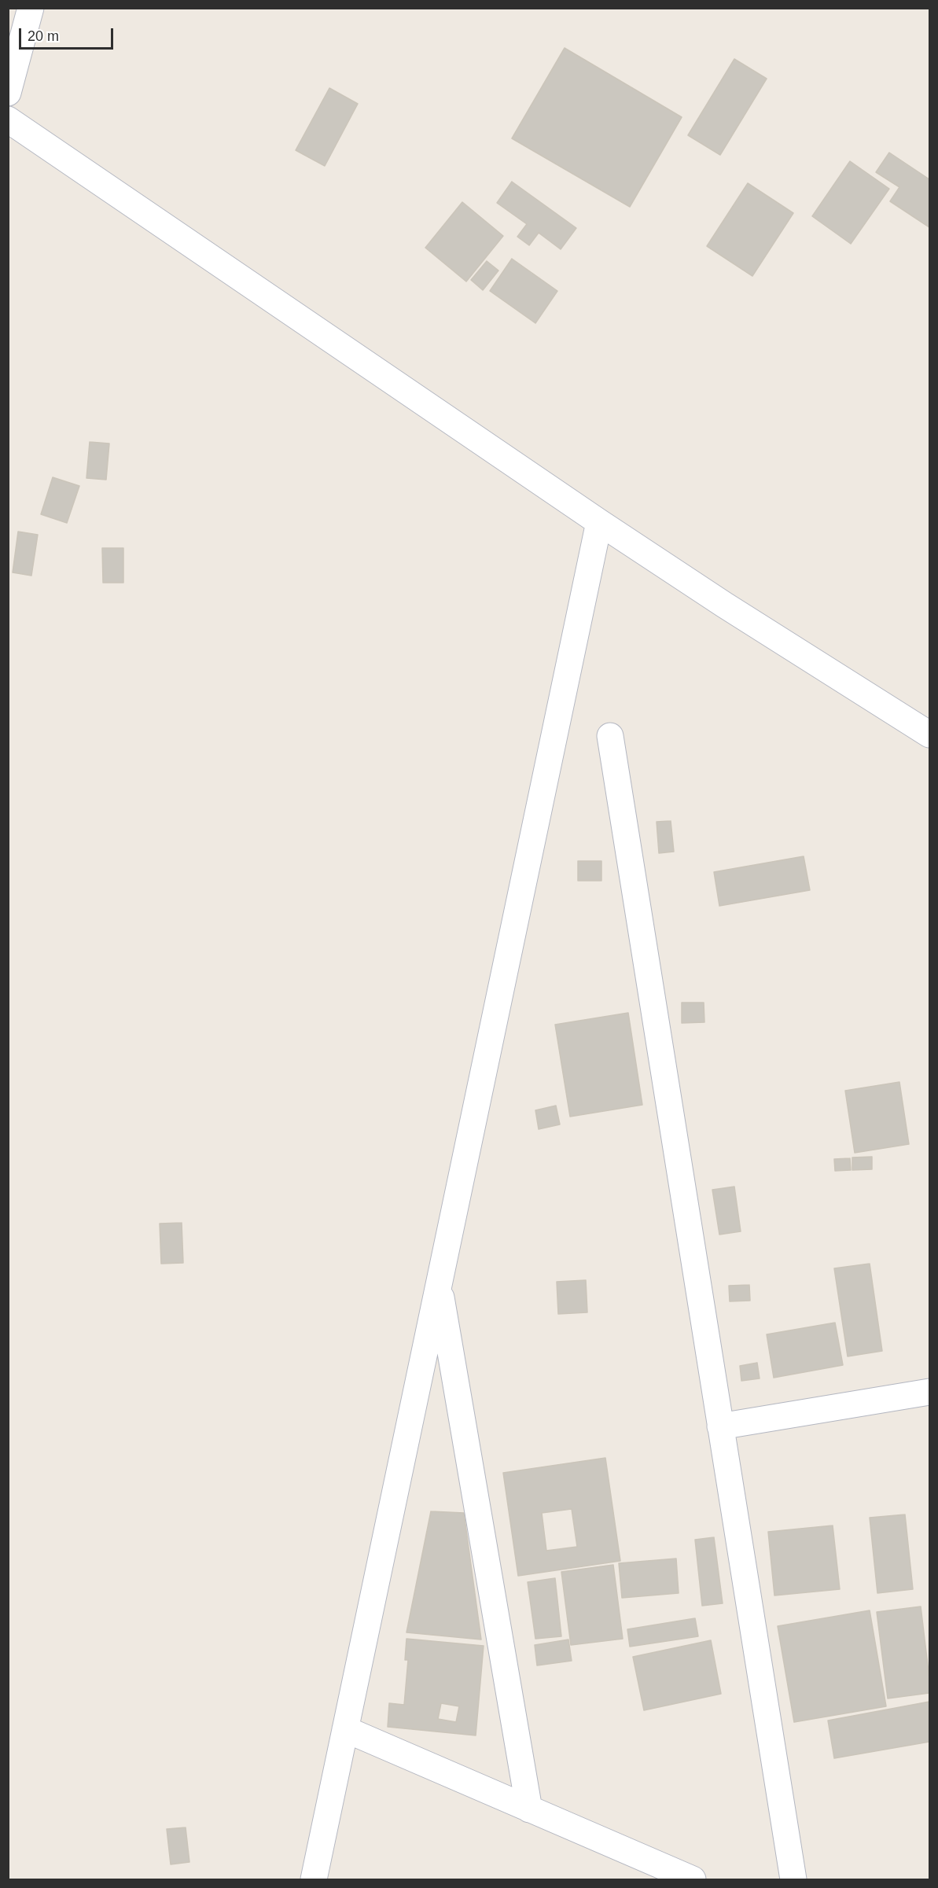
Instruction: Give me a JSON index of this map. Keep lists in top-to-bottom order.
{
  "scale_bar": "20 m"
}
